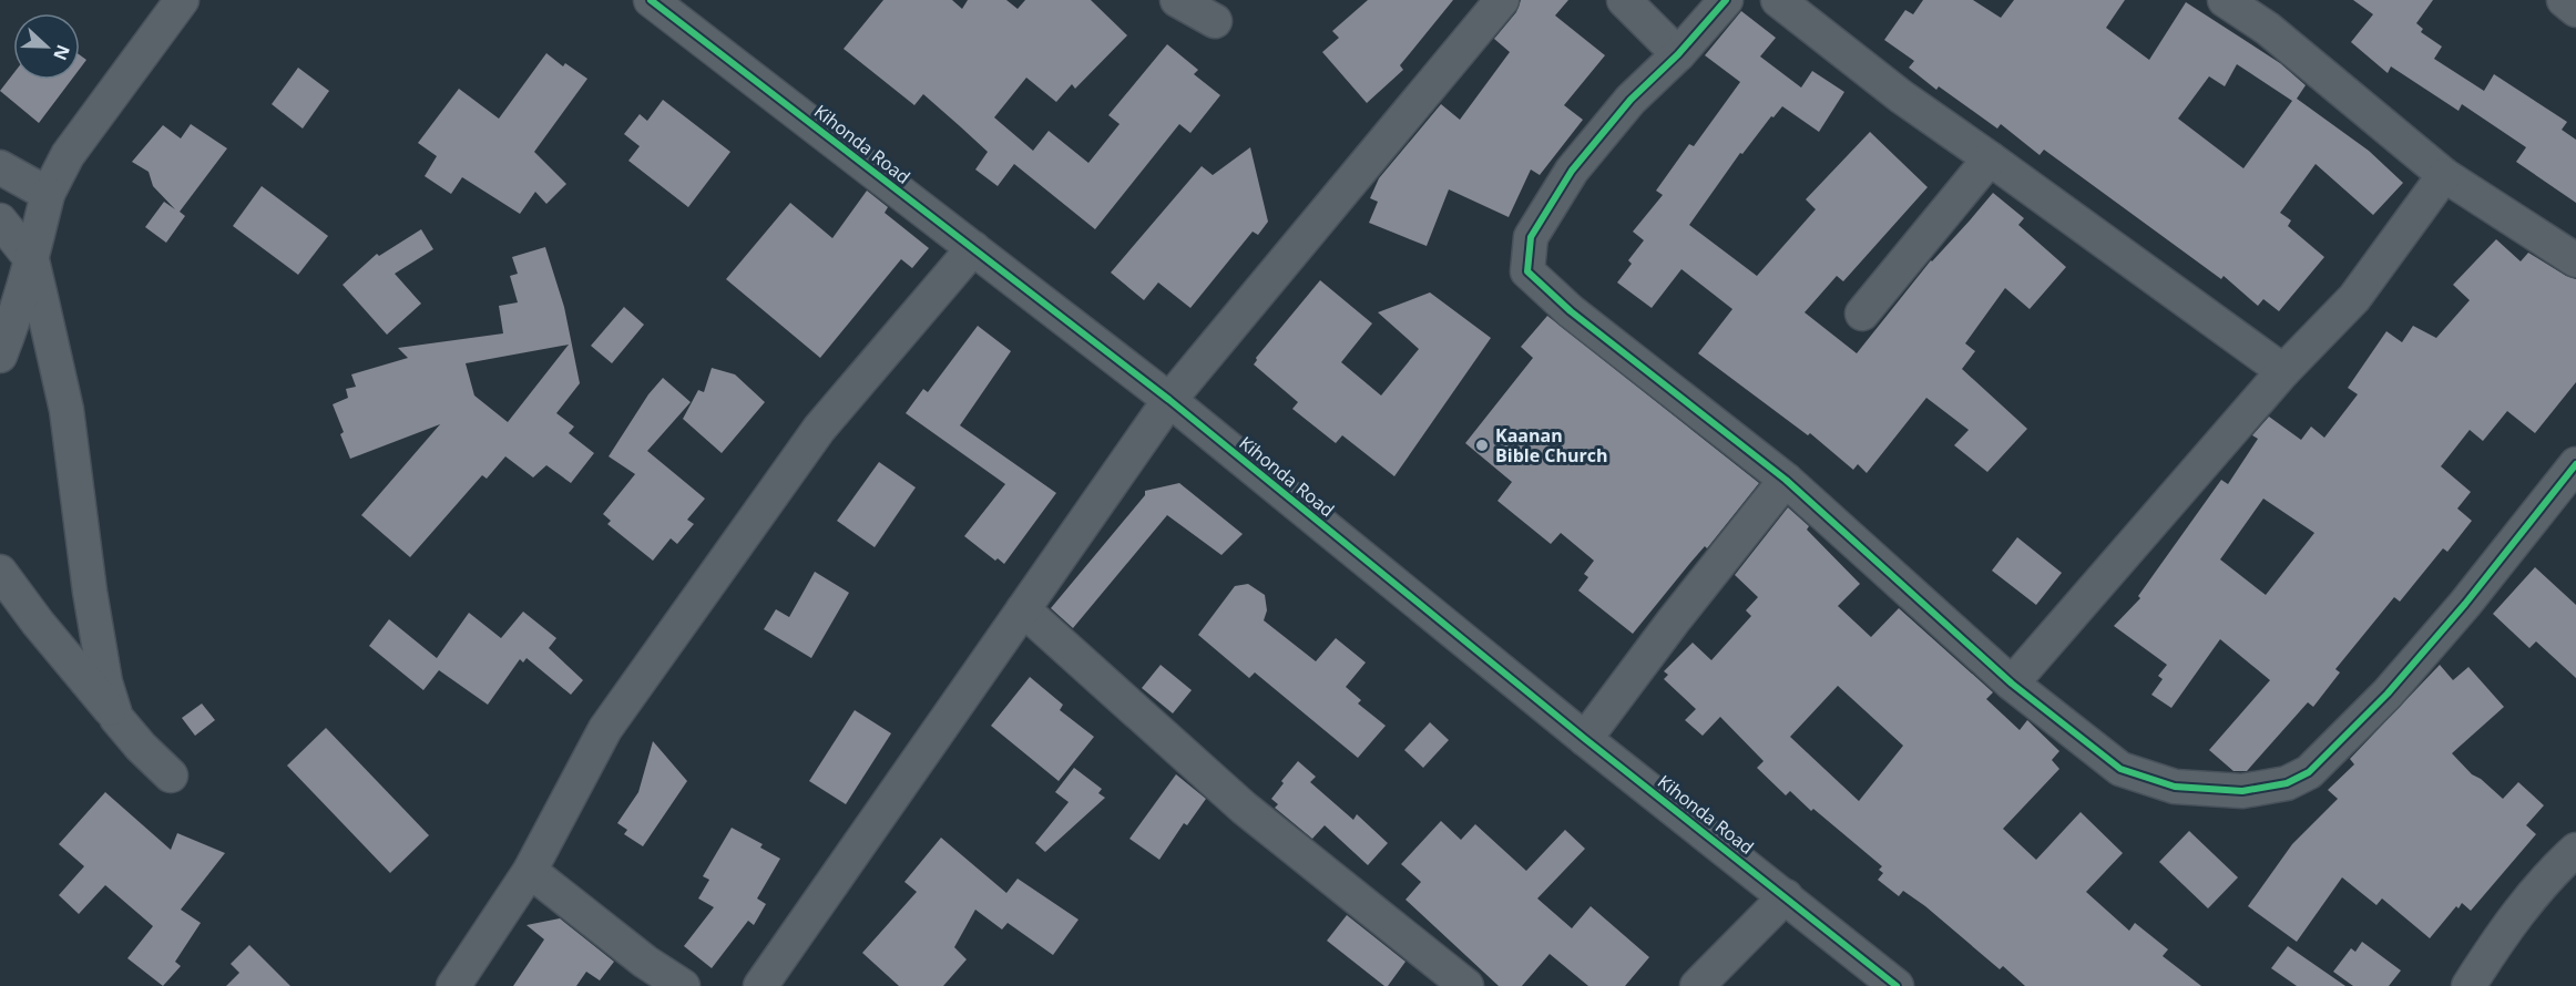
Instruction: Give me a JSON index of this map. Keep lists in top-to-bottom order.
{
  "streets": {
    "street": ["Kihonda Road"]
  },
  "places": ["Kaanan Bible Church"],
  "north": "right"
}
